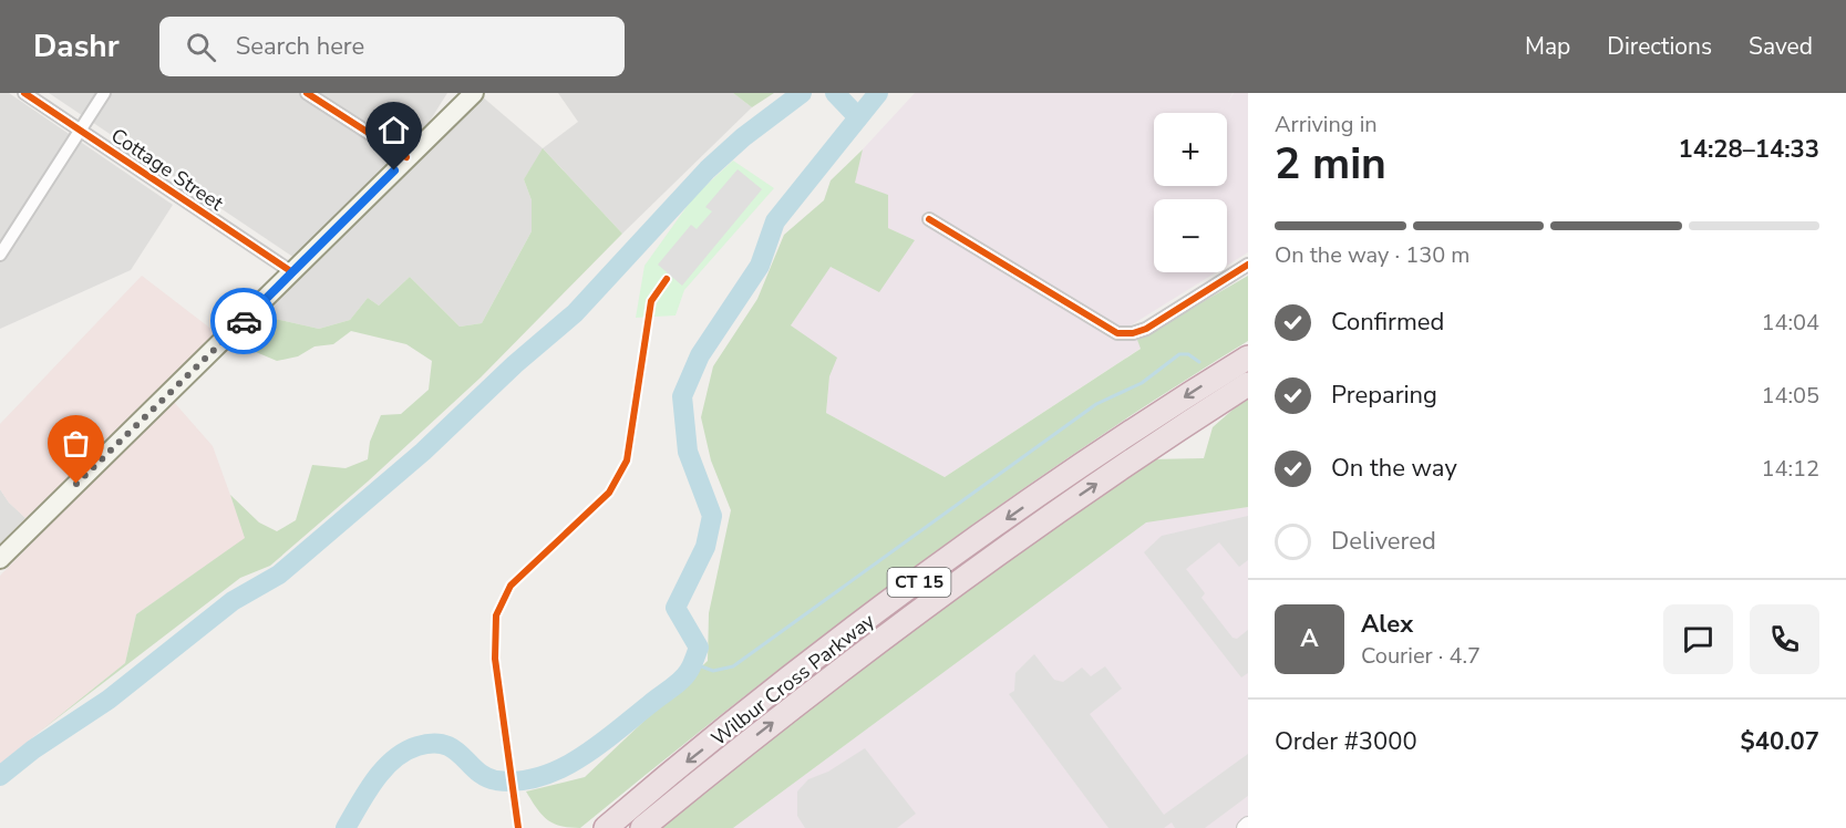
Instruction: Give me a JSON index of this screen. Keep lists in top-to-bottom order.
{
  "streets": {
    "highway": ["CT 15", "Wilbur Cross Parkway"],
    "street": ["Cottage Street"]
  },
  "page": {
    "header": "Dashr",
    "search": "Search here",
    "nav": ["Map", "Directions", "Saved"],
    "heading": ["2 min", "Arriving in", "14:28–14:33"],
    "panel": [
      "Alex",
      "Courier · 4.7",
      "Order #3000",
      "$40.07"
    ],
    "map_buttons": ["+", "−"],
    "bar": "On the way · 130 m",
    "list": [
      ["Confirmed", "14:04"],
      ["Preparing", "14:05"],
      ["On the way", "14:12"],
      "Delivered"
    ],
    "round": "A"
  }
}
